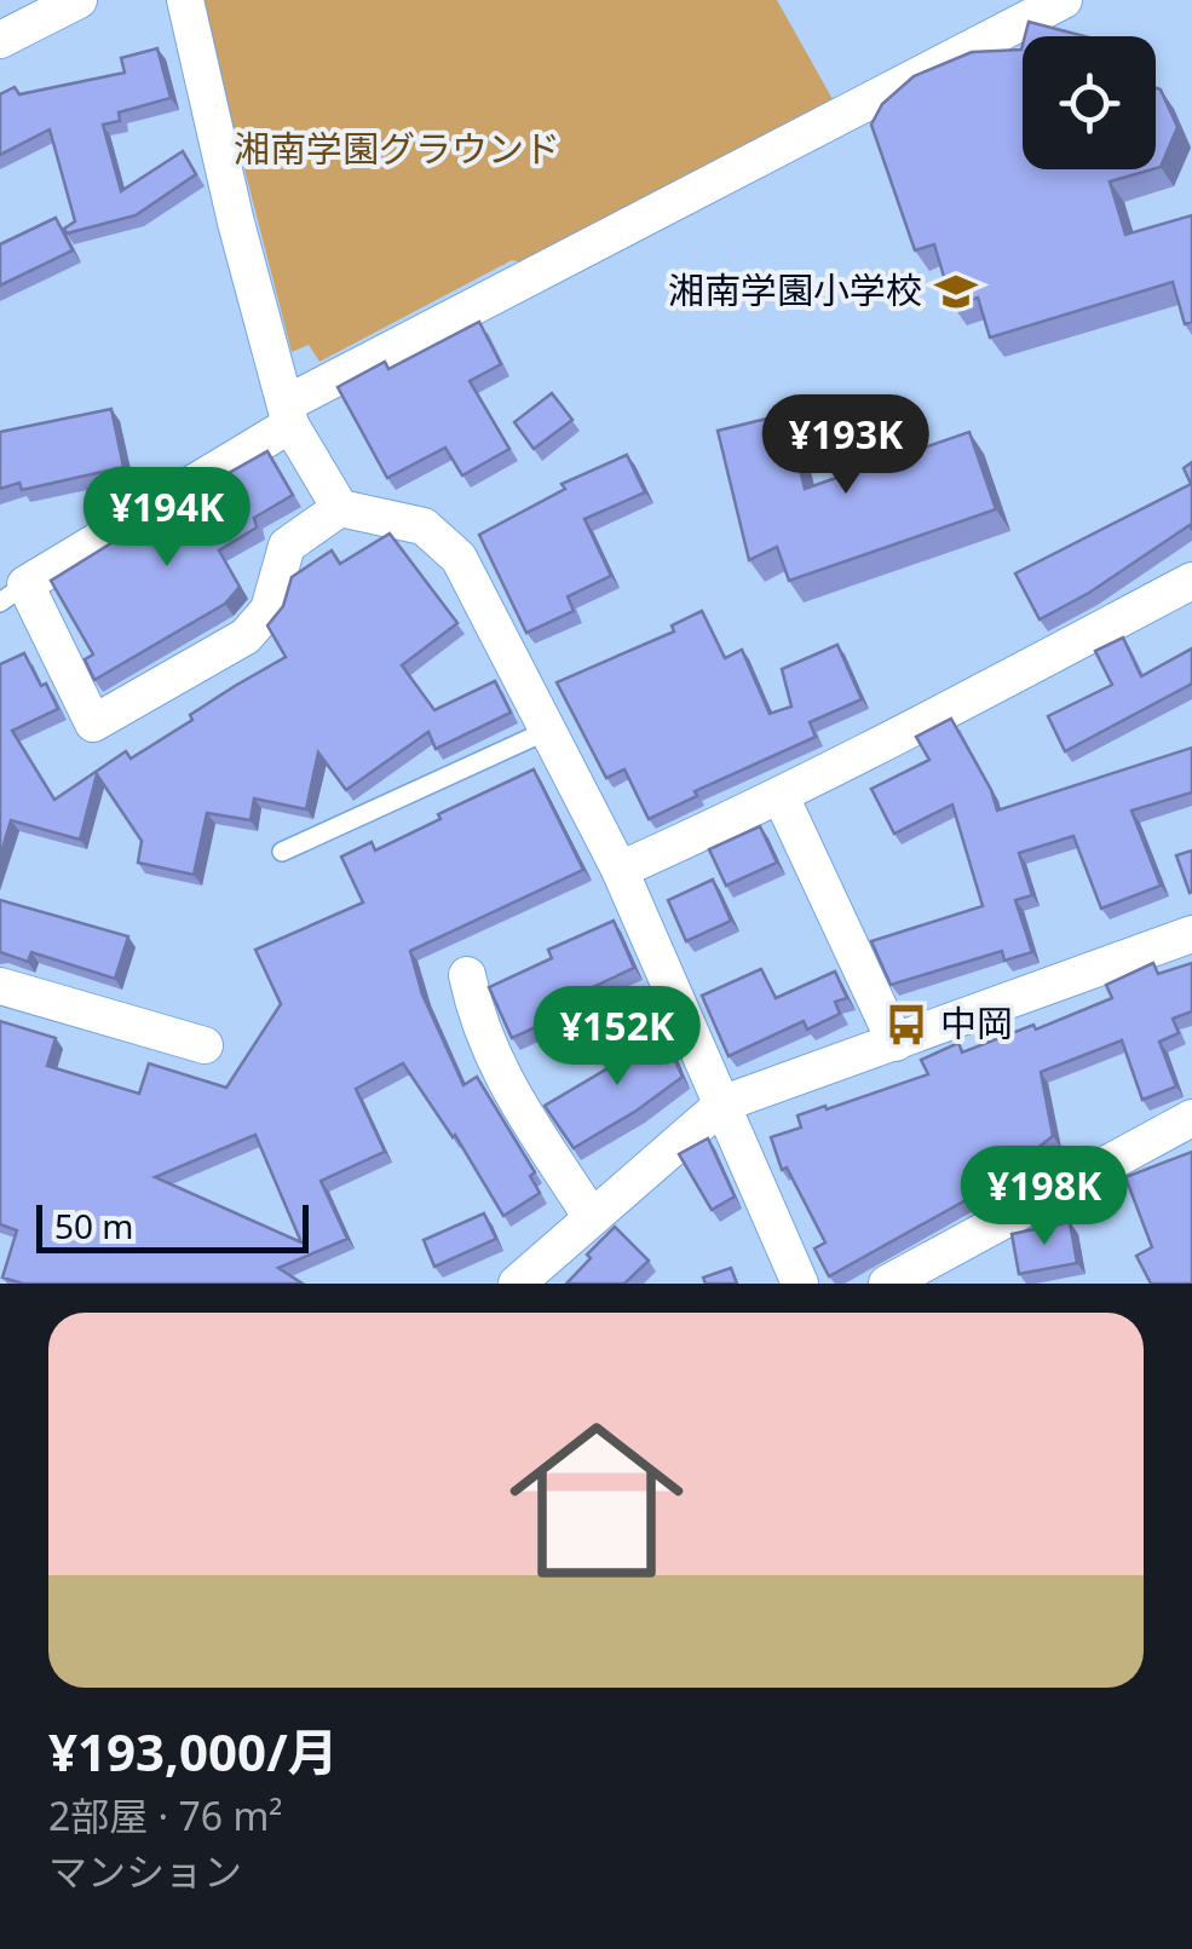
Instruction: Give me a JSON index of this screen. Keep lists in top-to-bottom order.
{
  "parks": ["湘南学園グラウンド"],
  "places": {
    "school or university": ["湘南学園小学校"],
    "bus stop": ["中岡"]
  },
  "scale_bar": "50 m",
  "page": {
    "price": [
      "¥193K",
      "¥194K",
      "¥152K",
      "¥198K"
    ],
    "scale": "50 m",
    "list": [
      {
        "name": "¥193,000/月",
        "note": "2部屋 · 76 m² · マンション"
      }
    ]
  }
}
